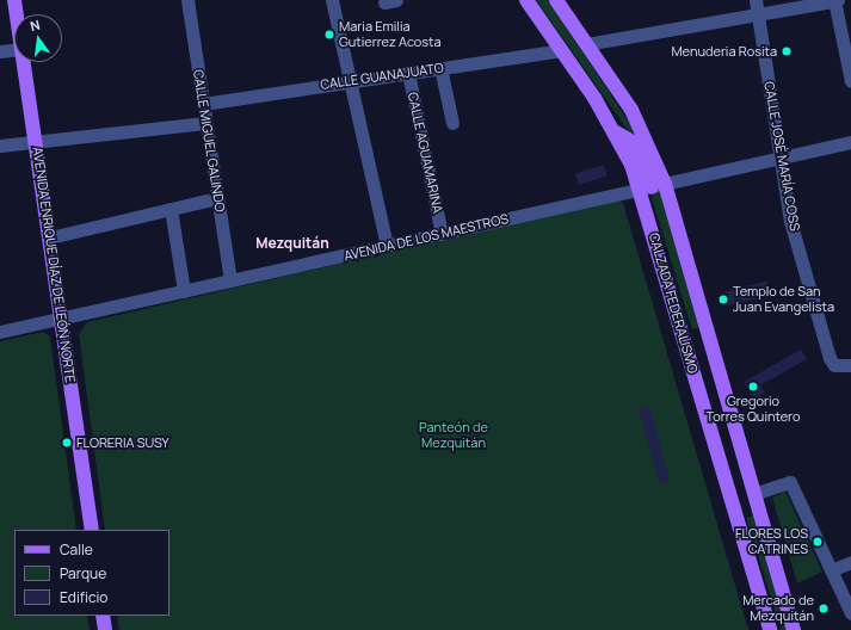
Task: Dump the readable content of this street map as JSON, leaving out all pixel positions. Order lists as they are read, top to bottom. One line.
{"streets":{"main road":["AVENIDA ENRIQUE DÍAZ DE LEÓN NORTE","CALZADA FEDERALISMO"],"street":["CALLE GUANAJUATO","CALLE MIGUEL GALINDO","CALLE AGUAMARINA","CALLE JOSÉ MARÍA COSS","AVENIDA DE LOS MAESTROS"]},"crossings":[["CALLE GUANAJUATO","CALLE MIGUEL GALINDO"],["CALLE GUANAJUATO","CALLE AGUAMARINA"],["CALLE GUANAJUATO","CALZADA FEDERALISMO"],["CALLE MIGUEL GALINDO","AVENIDA DE LOS MAESTROS"],["CALLE AGUAMARINA","AVENIDA DE LOS MAESTROS"],["CALLE JOSÉ MARÍA COSS","AVENIDA DE LOS MAESTROS"],["AVENIDA DE LOS MAESTROS","AVENIDA ENRIQUE DÍAZ DE LEÓN NORTE"],["AVENIDA DE LOS MAESTROS","CALZADA FEDERALISMO"]],"districts":["Mezquitán"],"parks":["Panteón de Mezquitán"],"places":["Maria Emilia Gutierrez Acosta","Menuderia Rosita","Templo de San Juan Evangelista","Gregorio Torres Quintero","FLORERIA SUSY","FLORES LOS CATRINES","Mercado de Mezquitán"],"legend":["Calle","Parque","Edificio"],"north":"top"}
